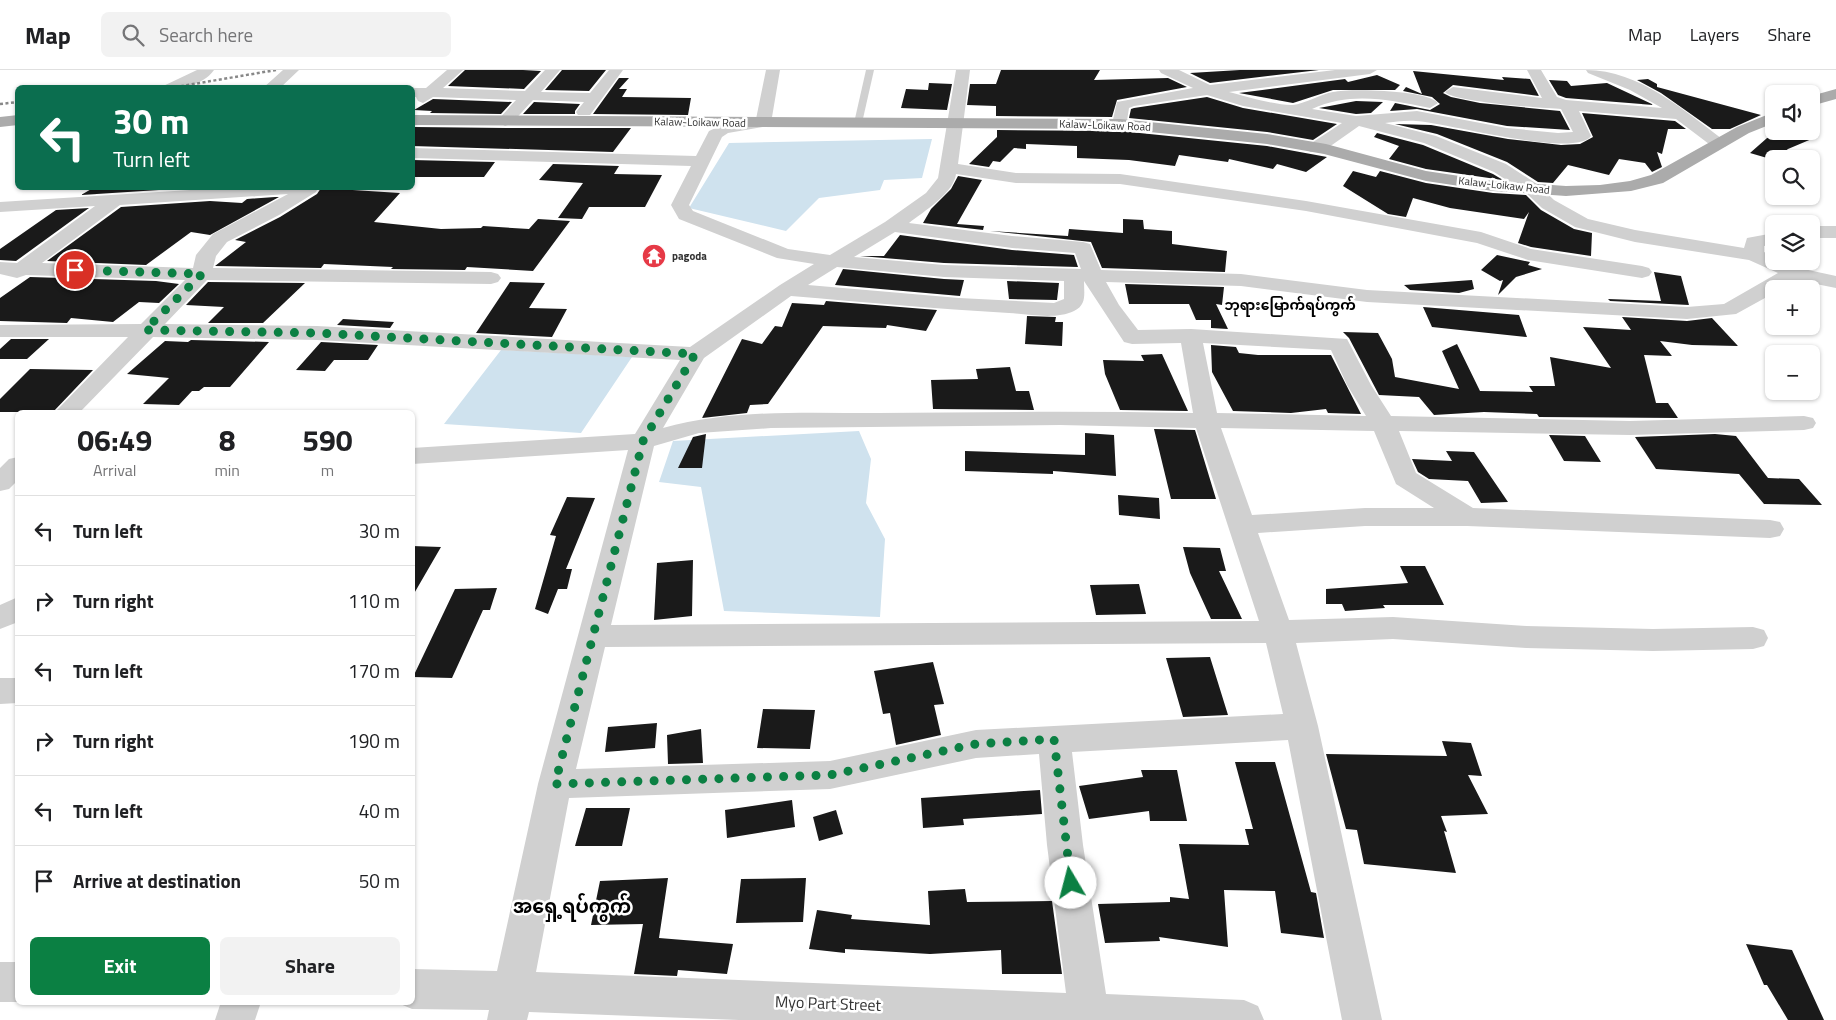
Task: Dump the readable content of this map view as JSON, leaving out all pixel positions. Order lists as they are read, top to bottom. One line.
{"streets":{"main road":["Kalaw-Loikaw Road"],"street":["Myo Part Street"]},"districts":["ဘုရားမြောက်ရပ်ကွက်","အရှေ့ရပ်ကွက်"],"places":{"temple":["pagoda"]},"page":{"header":"Map","search":"Search here","nav":["Map","Layers","Share"],"map_buttons":["+","−"],"turn":["30 m","Turn left"],"eta":["06:49","Arrival","8","min","590","m"],"list":[{"name":"Turn left","value":"30 m"},{"name":"Turn right","value":"110 m"},{"name":"Turn left","value":"170 m"},{"name":"Turn right","value":"190 m"},{"name":"Turn left","value":"40 m"},{"name":"Arrive at destination","value":"50 m"}],"buttons":["Exit","Share"]}}
